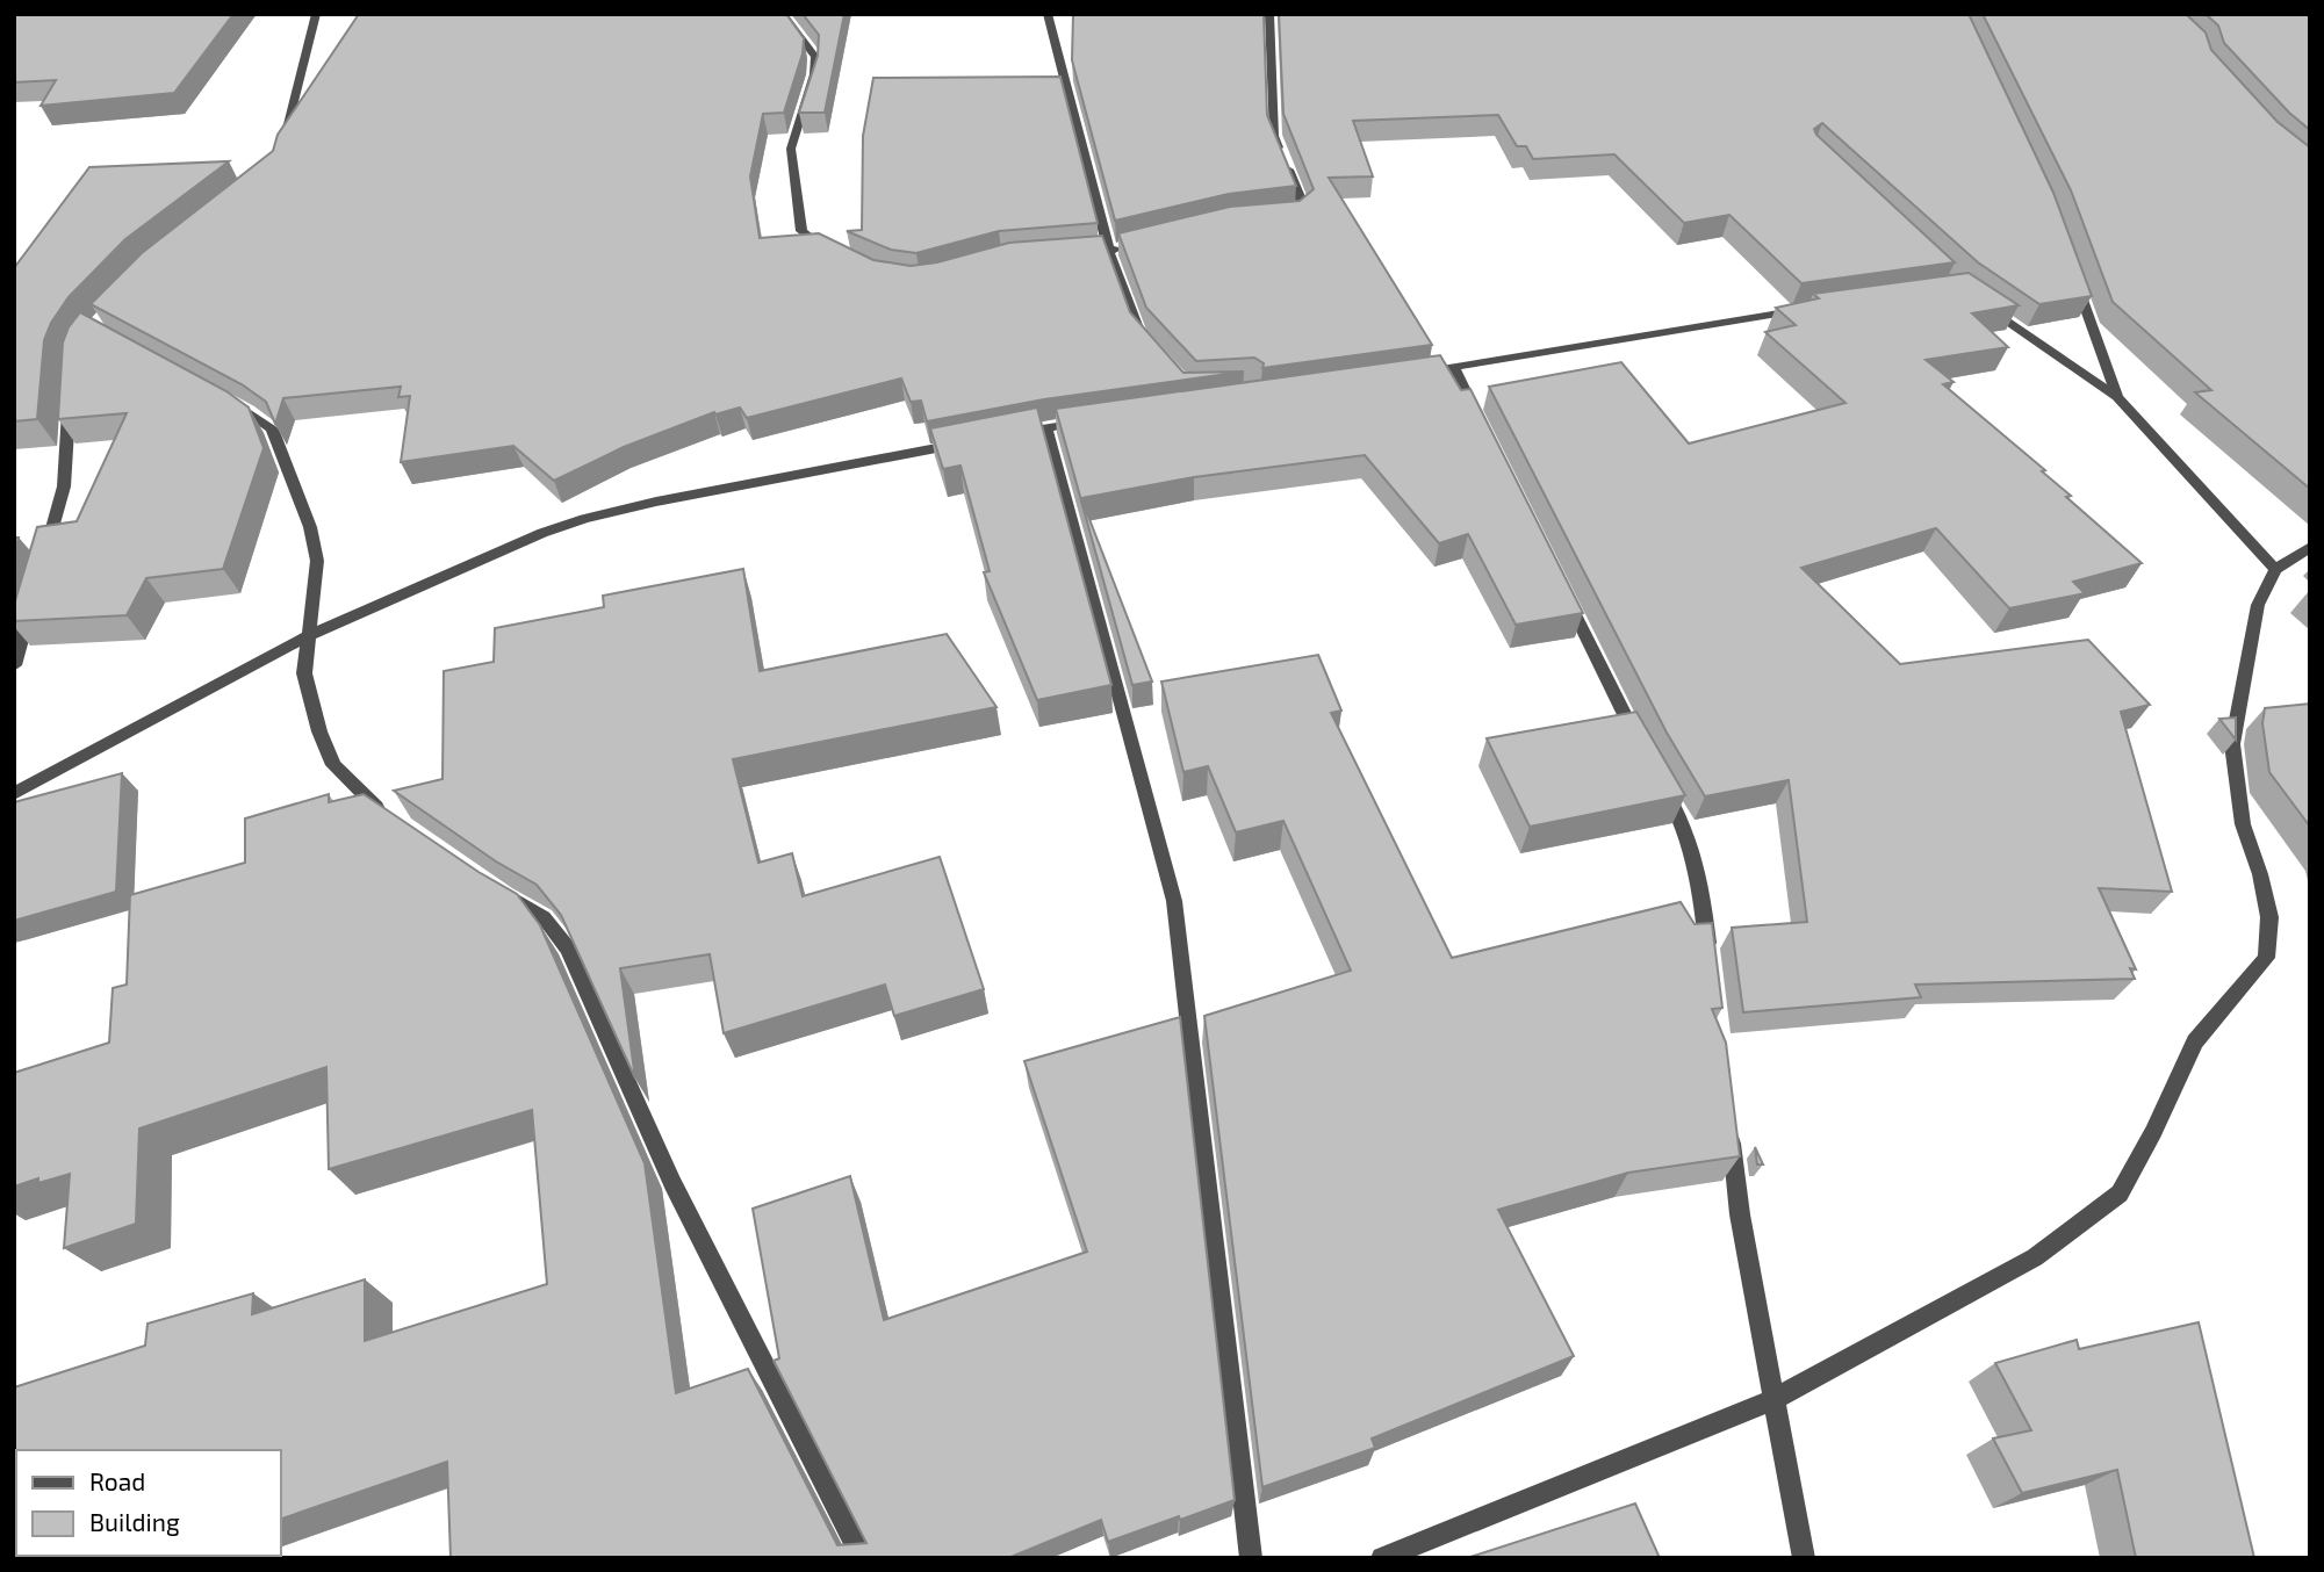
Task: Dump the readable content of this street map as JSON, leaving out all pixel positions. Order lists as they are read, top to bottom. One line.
{"legend":["Road","Building"]}
